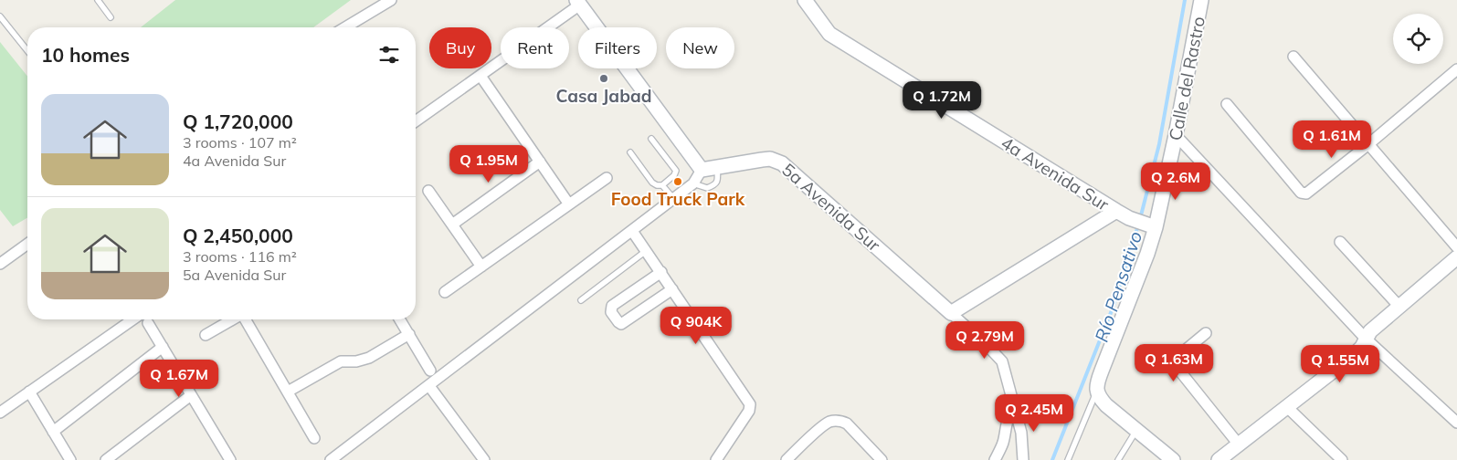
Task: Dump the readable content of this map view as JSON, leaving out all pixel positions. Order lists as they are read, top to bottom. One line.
{"streets":{"street":["Calle del Rastro","4a Avenida Sur","5a Avenida Sur"]},"crossings":[["Calle del Rastro","4a Avenida Sur"]],"water":["Río Pensativo"],"places":["Casa Jabad","Food Truck Park"],"page":{"chip":["Buy","Rent","Filters","New"],"heading":"10 homes","price":["Q 1.72M","Q 1.61M","Q 1.95M","Q 2.6M","Q 904K","Q 2.79M","Q 1.63M","Q 1.55M","Q 1.67M","Q 2.45M"],"list":[{"name":"Q 1,720,000","note":"3 rooms · 107 m² · 4a Avenida Sur"},{"name":"Q 2,450,000","note":"3 rooms · 116 m² · 5a Avenida Sur"}]}}
